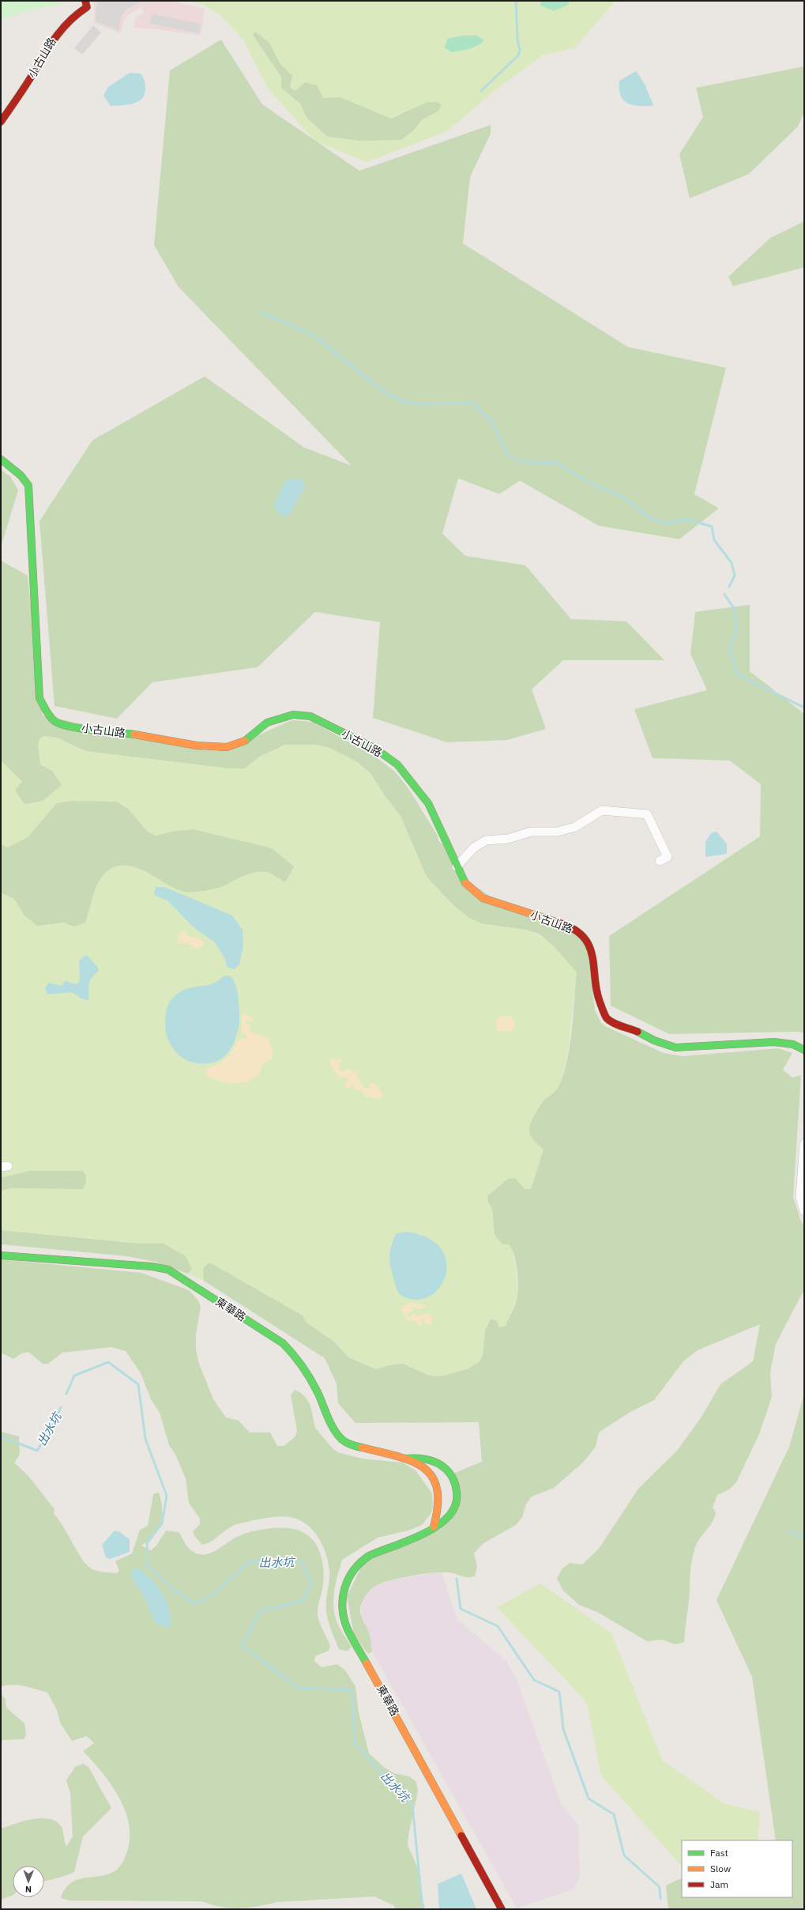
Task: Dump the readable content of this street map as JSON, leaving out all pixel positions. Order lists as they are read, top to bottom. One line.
{"streets":{"street":["小古山路","東華路"]},"water":["出水坑"],"legend":["Fast","Slow","Jam"],"north":"bottom"}
